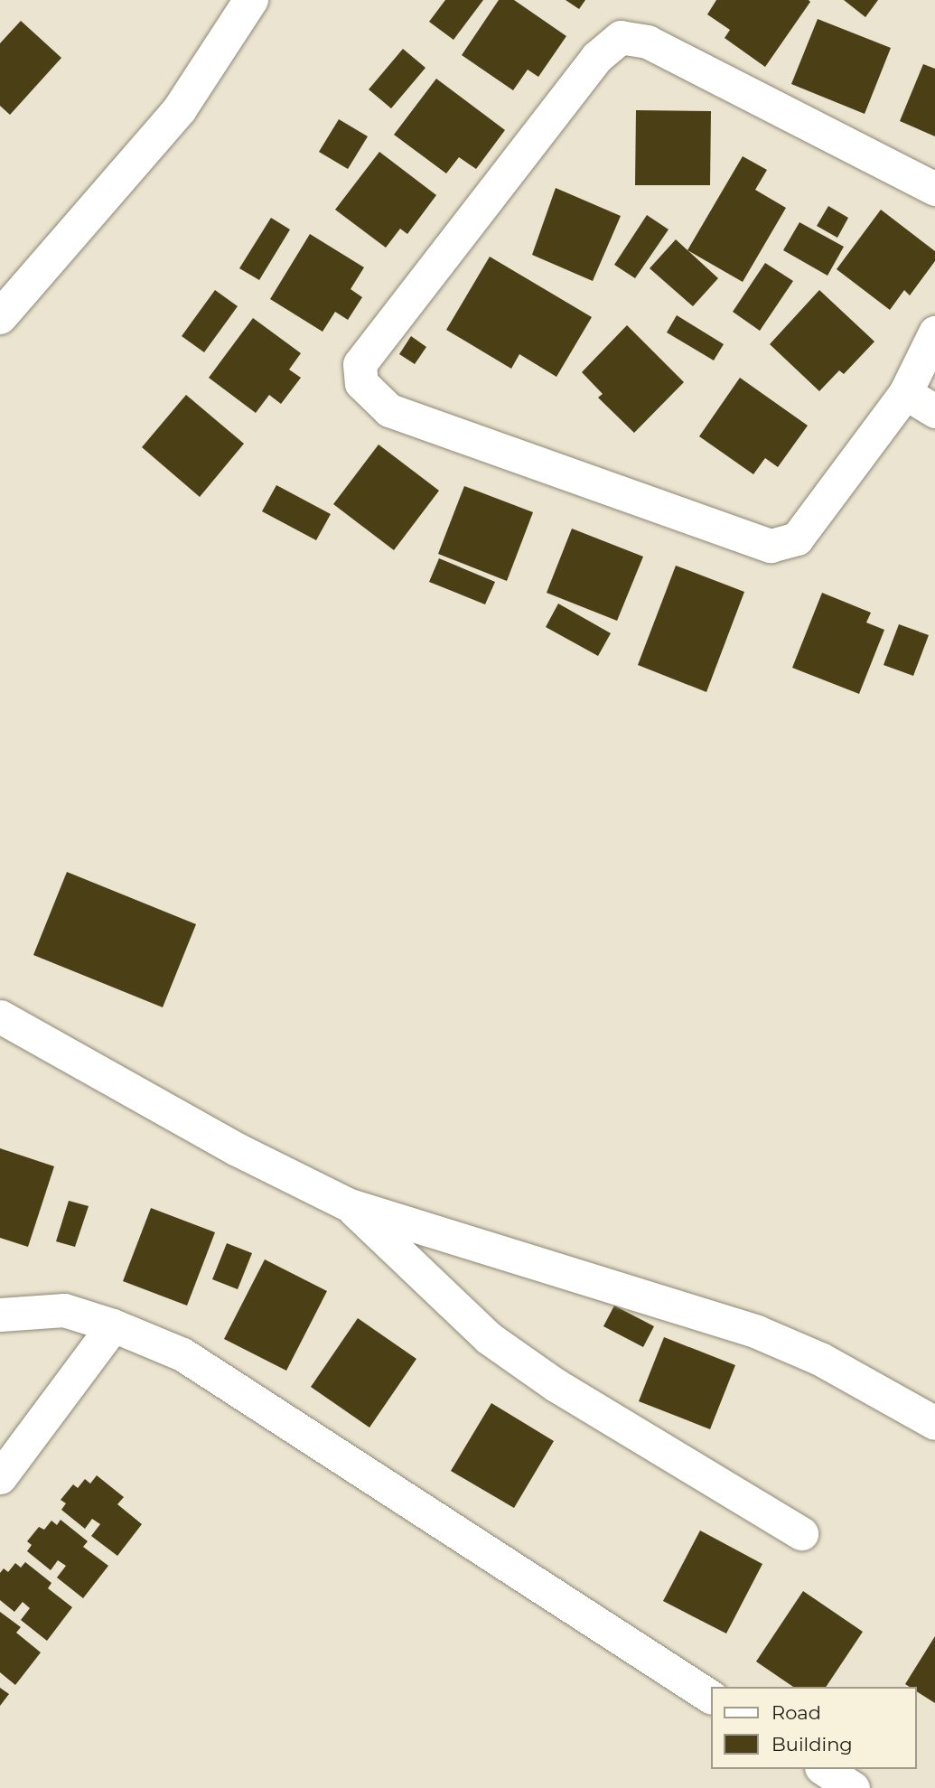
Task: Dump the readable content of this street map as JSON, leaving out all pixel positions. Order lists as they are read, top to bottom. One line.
{"legend":["Road","Building"]}
